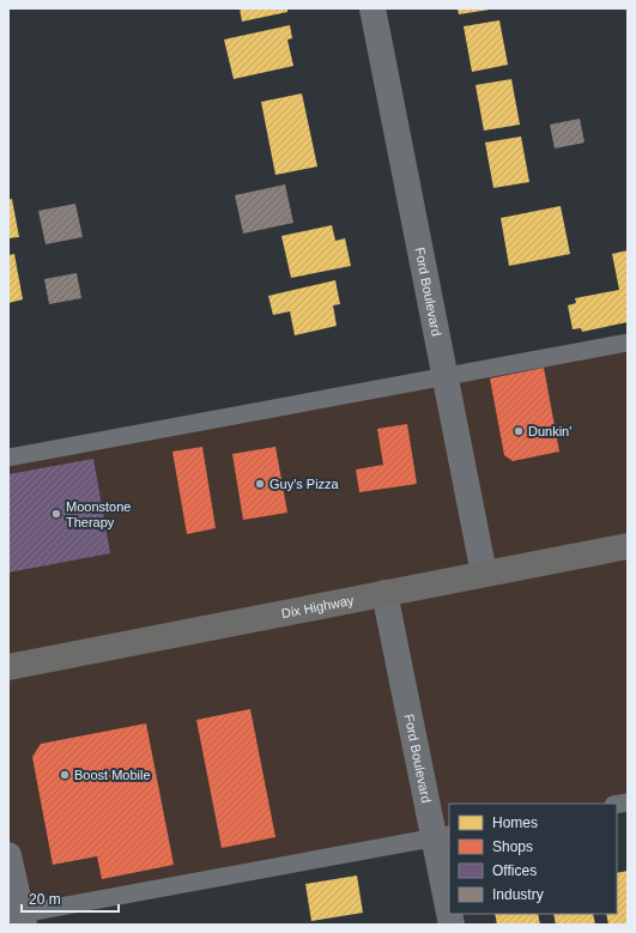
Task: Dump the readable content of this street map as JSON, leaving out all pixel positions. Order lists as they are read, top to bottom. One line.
{"streets":{"main road":["Dix Highway"],"street":["Ford Boulevard"]},"crossings":[["Ford Boulevard","Dix Highway"]],"places":["Dunkin'","Guy's Pizza","Moonstone Therapy","Boost Mobile"],"legend":["Homes","Shops","Offices","Industry"],"scale_bar":"20 m"}
